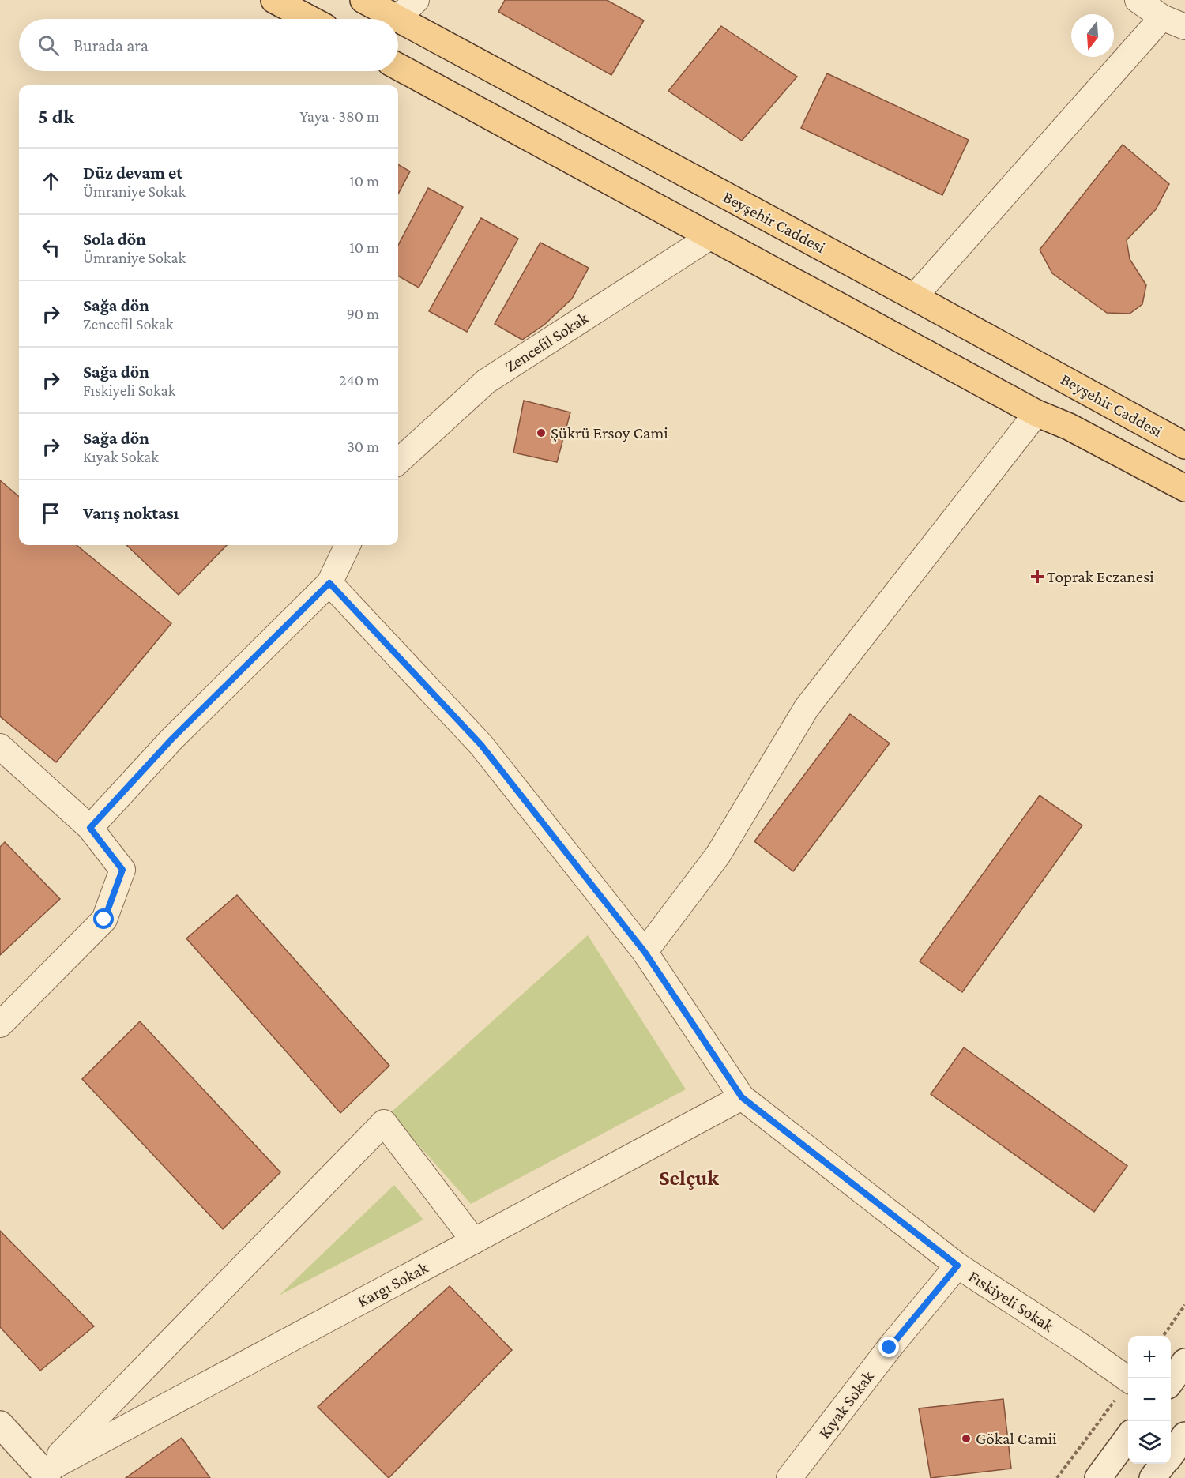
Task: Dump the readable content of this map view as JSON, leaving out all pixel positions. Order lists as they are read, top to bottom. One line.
{"streets":{"main road":["Beyşehir Caddesi"],"street":["Zencefil Sokak","Kargı Sokak","Fıskiyeli Sokak","Kıyak Sokak"]},"crossings":[["Kargı Sokak","Fıskiyeli Sokak"],["Fıskiyeli Sokak","Kıyak Sokak"]],"districts":["Selçuk"],"places":{"other":["Şükrü Ersoy Cami","Gökal Camii"],"health":["Toprak Eczanesi"]},"north":"bottom","page":{"search":"Burada ara","heading":["5 dk","Yaya · 380 m"],"list":[["Düz devam et","Ümraniye Sokak","10 m"],["Sola dön","Ümraniye Sokak","10 m"],["Sağa dön","Zencefil Sokak","90 m"],["Sağa dön","Fıskiyeli Sokak","240 m"],["Sağa dön","Kıyak Sokak","30 m"],"Varış noktası"],"map_buttons":["+","−"]}}
